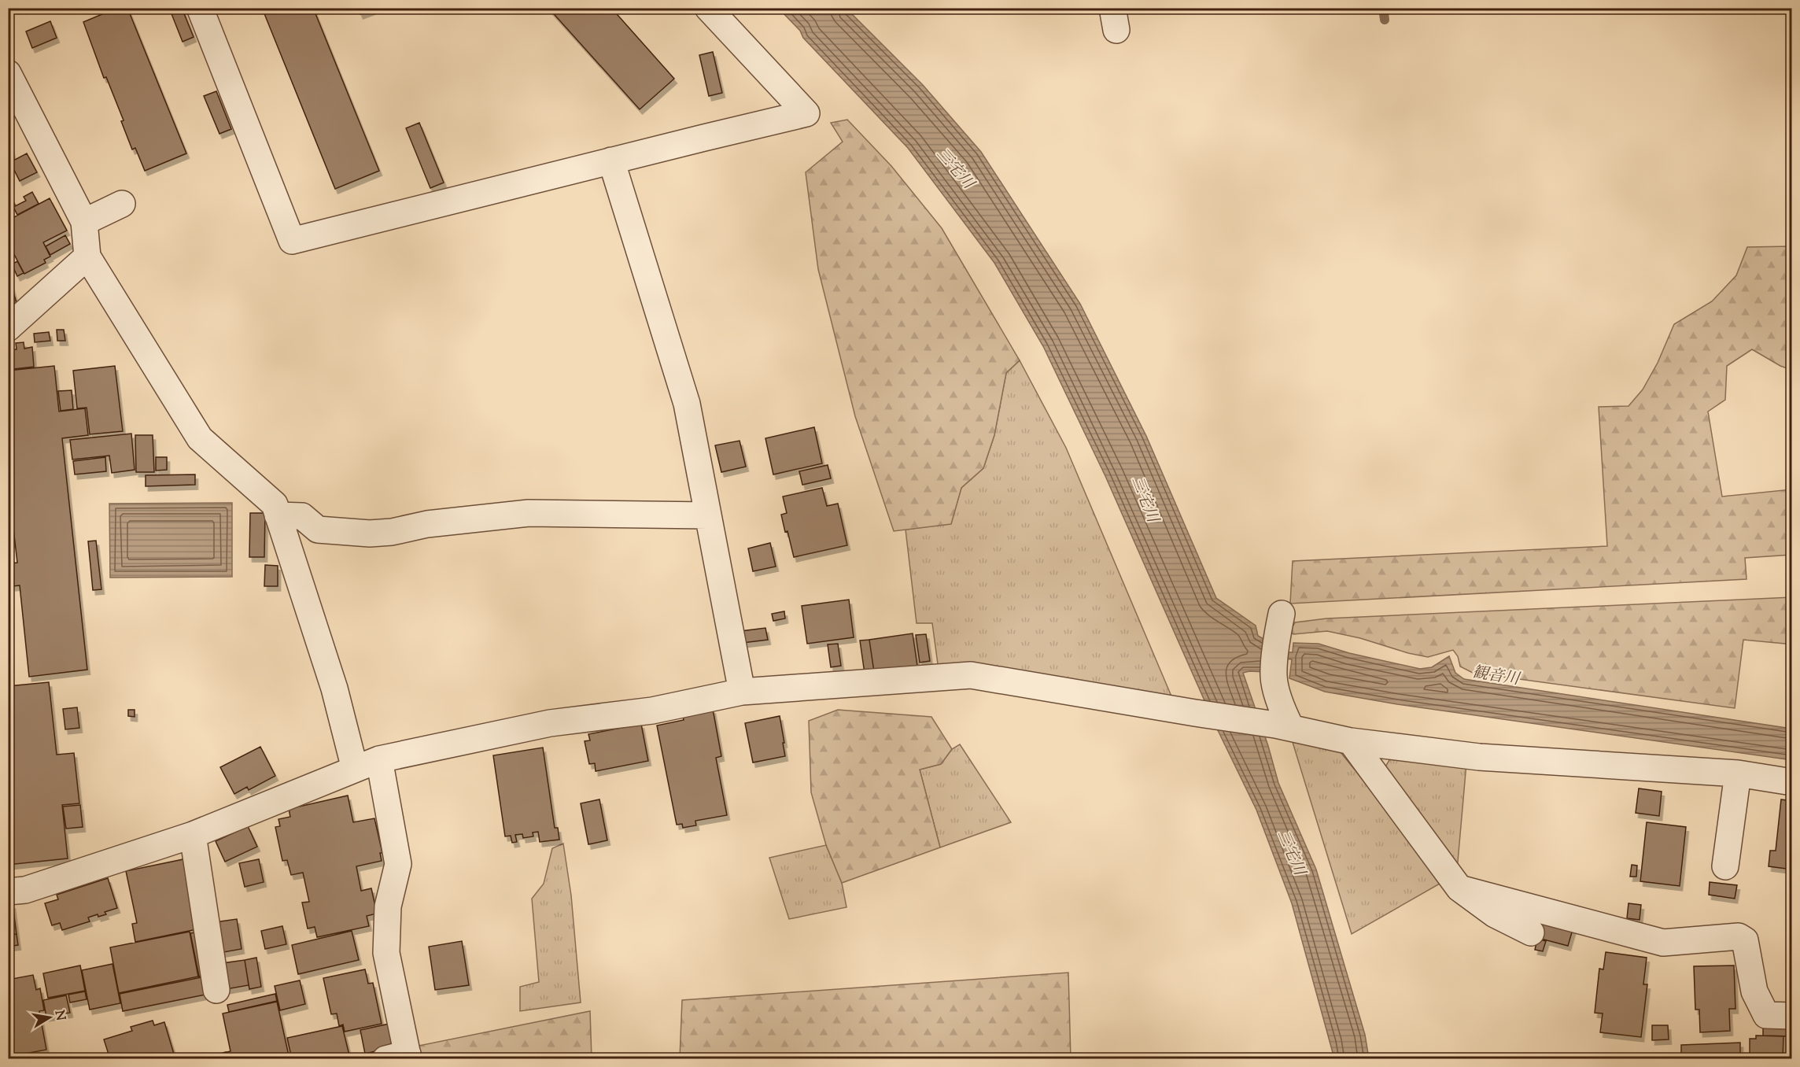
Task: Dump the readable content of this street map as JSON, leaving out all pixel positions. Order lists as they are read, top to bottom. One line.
{"water":["三宅川","観音川"],"north":"right"}
